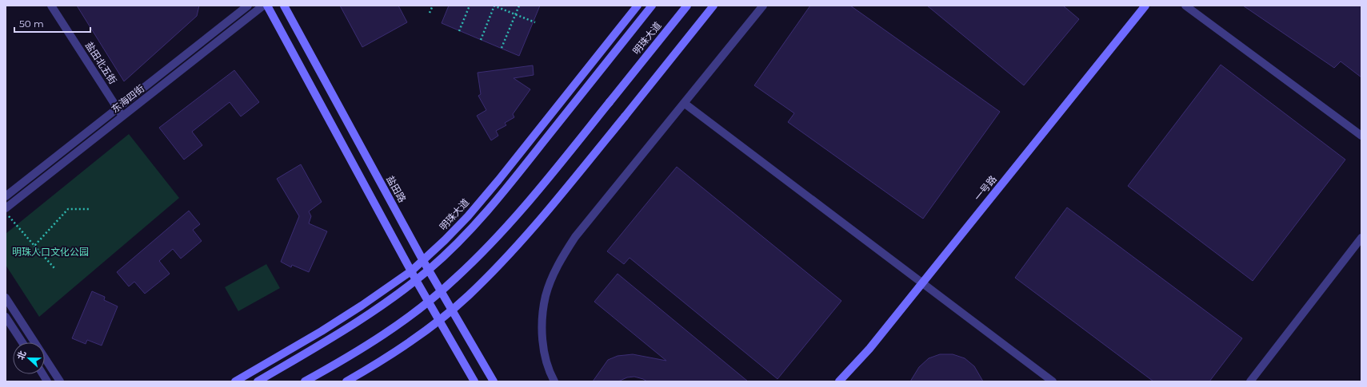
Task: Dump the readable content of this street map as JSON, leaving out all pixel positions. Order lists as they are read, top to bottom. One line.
{"streets":{"street":["明珠大道","盐田北五街","东海四街","一号路","盐田路"]},"crossings":[["明珠大道","盐田路"],["盐田北五街","东海四街"]],"parks":["明珠人口文化公园"],"scale_bar":"50 m","north":"left"}
